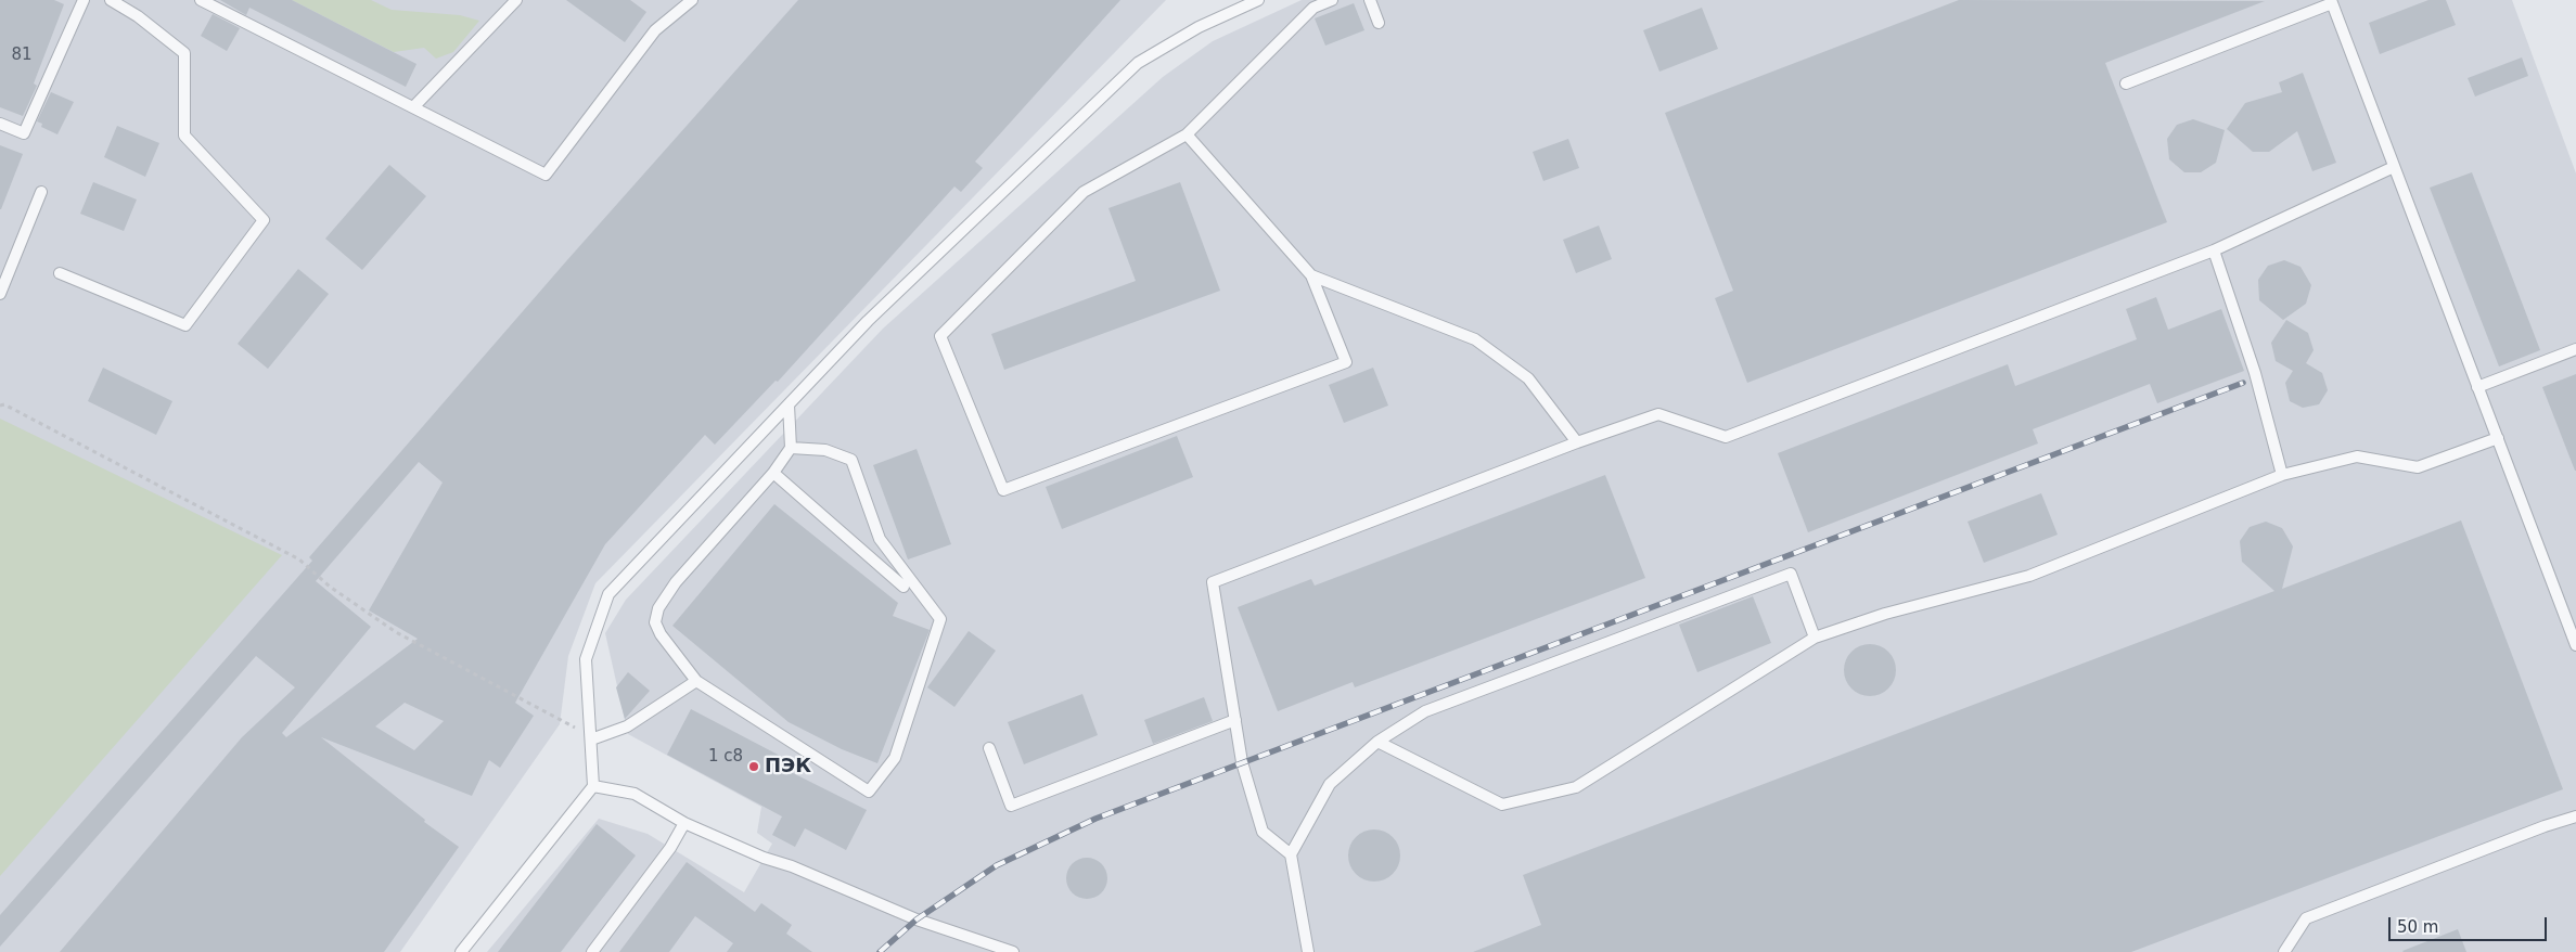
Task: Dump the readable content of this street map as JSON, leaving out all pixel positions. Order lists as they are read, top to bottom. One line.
{"places":["ПЭК"],"house_numbers":["81","1 с8"],"scale_bar":"50 m"}
